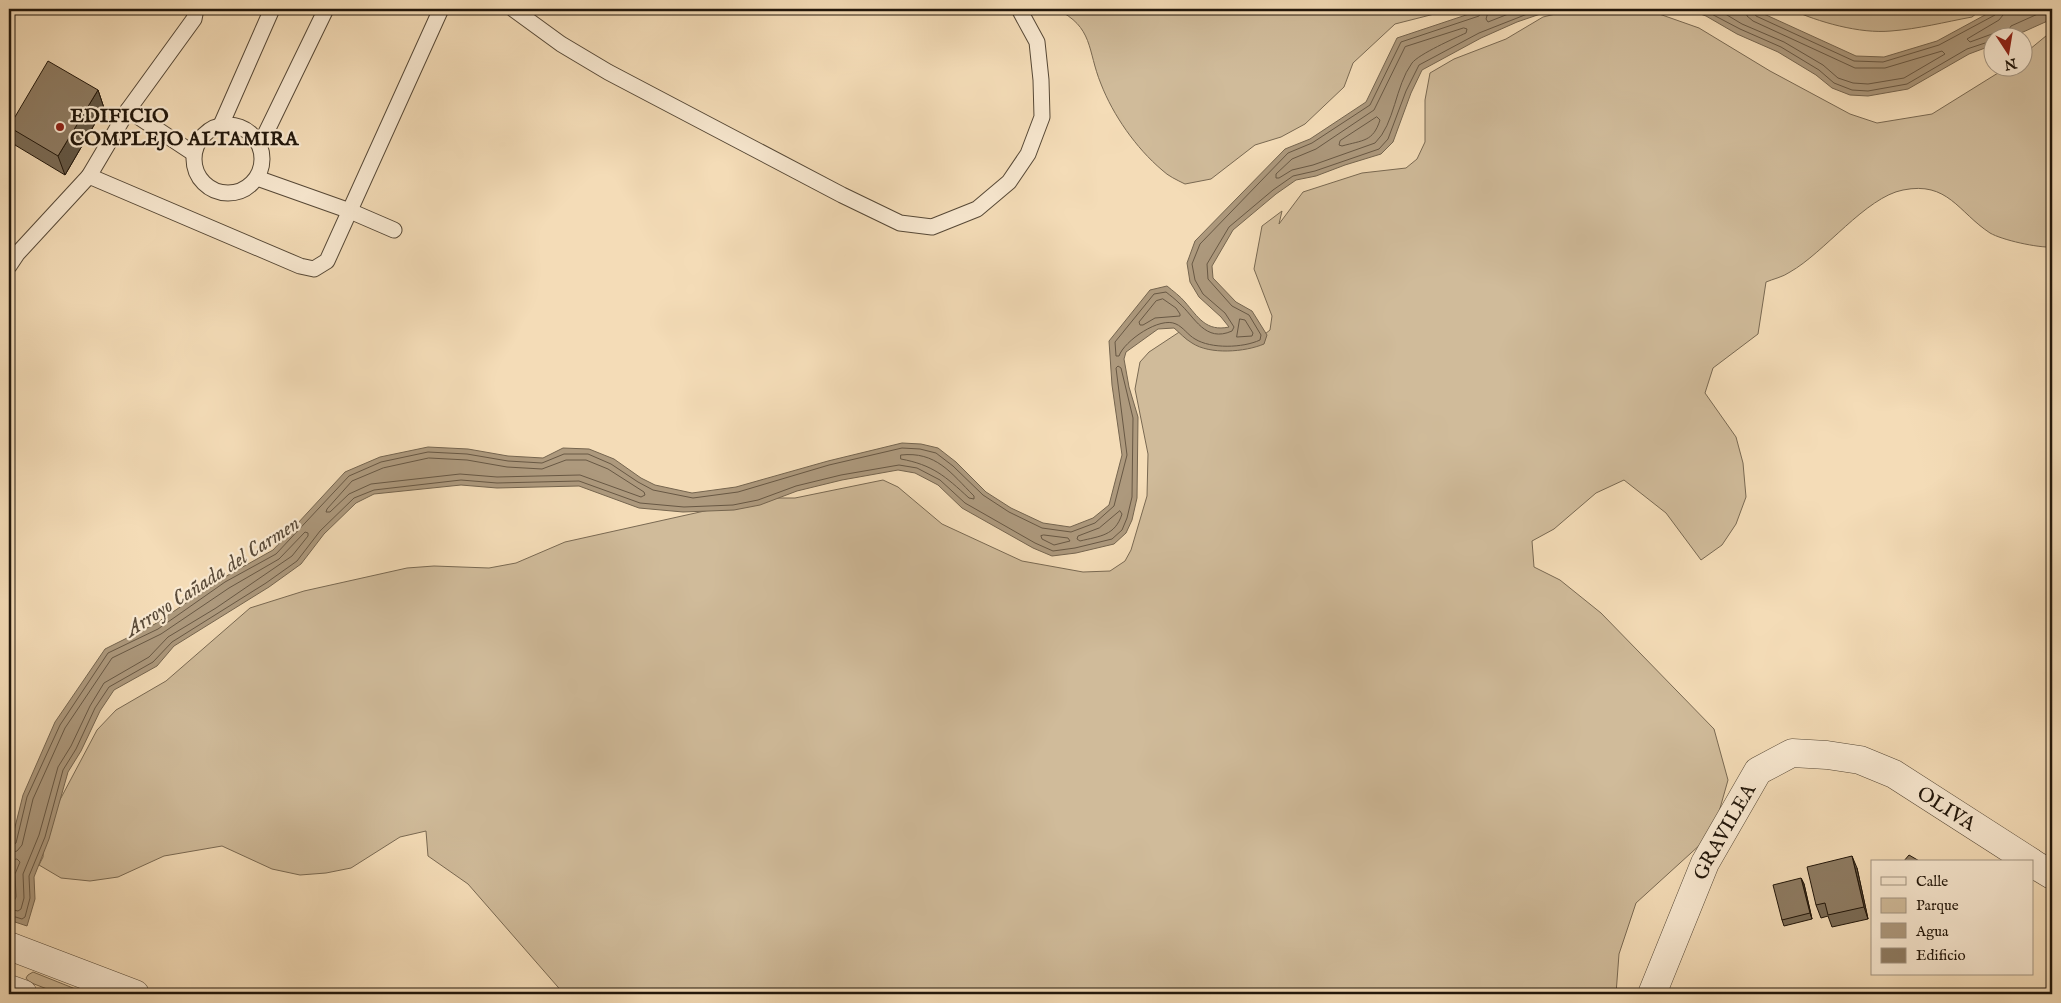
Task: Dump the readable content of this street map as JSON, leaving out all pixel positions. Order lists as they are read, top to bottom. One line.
{"streets":{"street":["OLIVA","GRAVILEA"]},"crossings":[["OLIVA","GRAVILEA"]],"water":["Arroyo Cañada del Carmen"],"places":["EDIFICIO COMPLEJO ALTAMIRA"],"legend":["Calle","Parque","Agua","Edificio"],"north":"bottom"}
